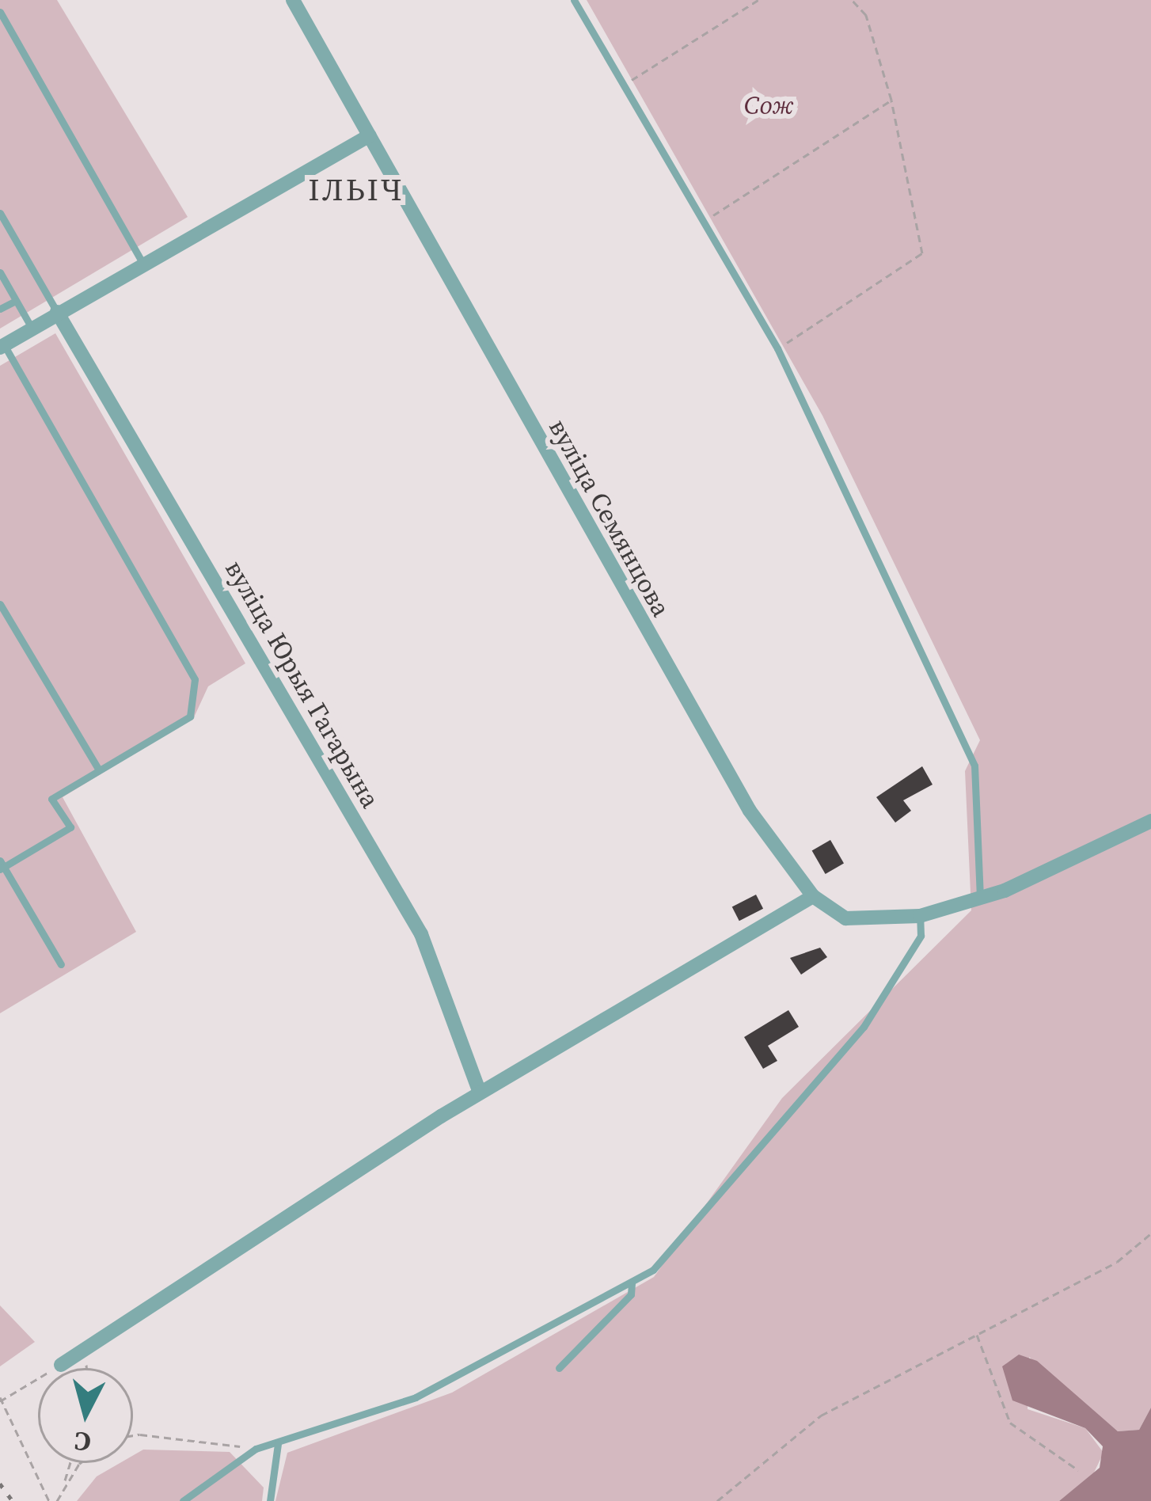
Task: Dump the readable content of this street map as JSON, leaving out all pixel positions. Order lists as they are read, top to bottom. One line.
{"streets":{"street":["вуліца Семянцова","вуліца Юрыя Гагарына"]},"districts":["ІЛЬІЧ"],"parks":["Сож"],"north":"bottom"}
